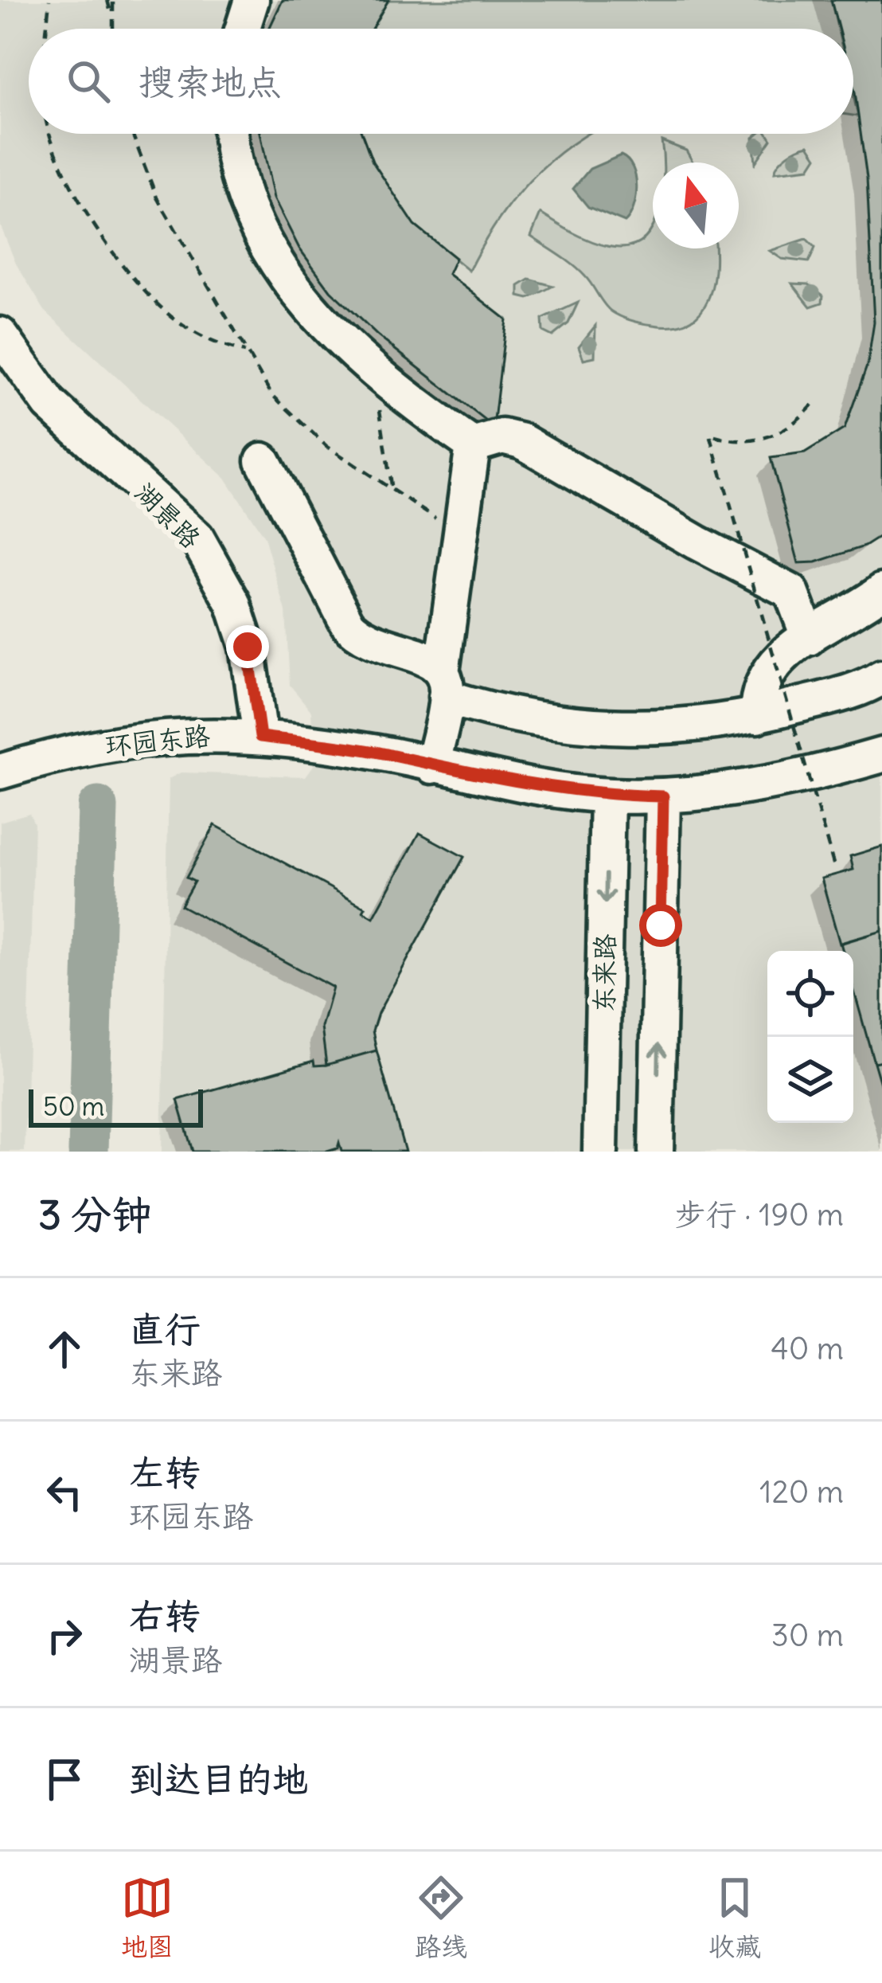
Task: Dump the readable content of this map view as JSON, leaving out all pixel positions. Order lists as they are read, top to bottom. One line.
{"streets":{"street":["湖景路","环园东路","东来路"]},"crossings":[["湖景路","环园东路"],["环园东路","东来路"]],"scale_bar":"50 m","north":"top","page":{"search":"搜索地点","scale":"50 m","heading":["3 分钟","步行 · 190 m"],"list":[["直行","东来路","40 m"],["左转","环园东路","120 m"],["右转","湖景路","30 m"],"到达目的地"],"nav":["地图","路线","收藏"]}}
